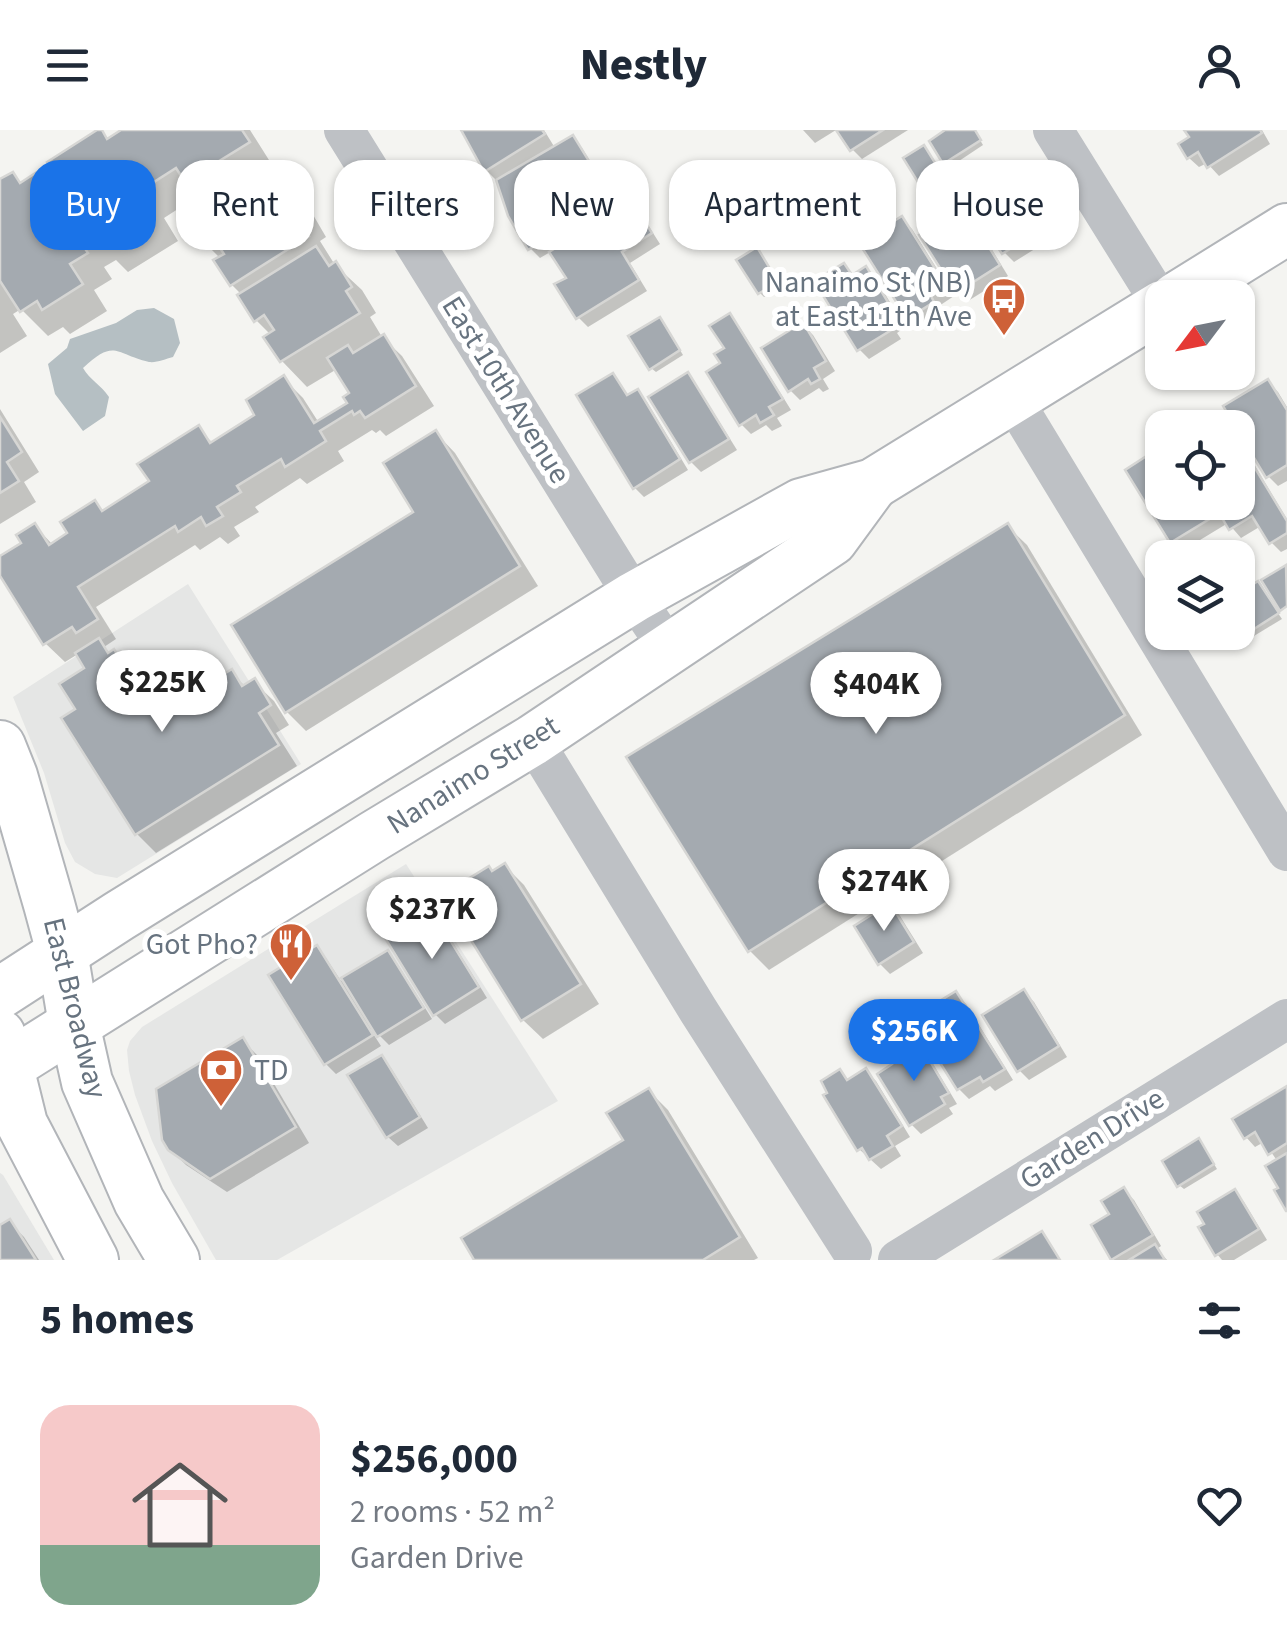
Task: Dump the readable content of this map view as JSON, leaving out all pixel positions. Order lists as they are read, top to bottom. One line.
{"streets":{"main road":["Nanaimo Street","East Broadway"],"street":["East 10th Avenue","Garden Drive"]},"crossings":[["East 10th Avenue","Nanaimo Street"],["Nanaimo Street","East Broadway"]],"places":{"bus stop":["Nanaimo St (NB) at East 11th Ave"],"restaurant":["Got Pho?"],"bank":["TD"]},"north":"bottom left","page":{"header":"Nestly","chip":["Buy","Rent","Filters","New","Apartment","House"],"price":["$225K","$404K","$274K","$237K","$256K"],"heading":"5 homes","list":[{"name":"$256,000","note":"2 rooms · 52 m² · Garden Drive"}]}}
